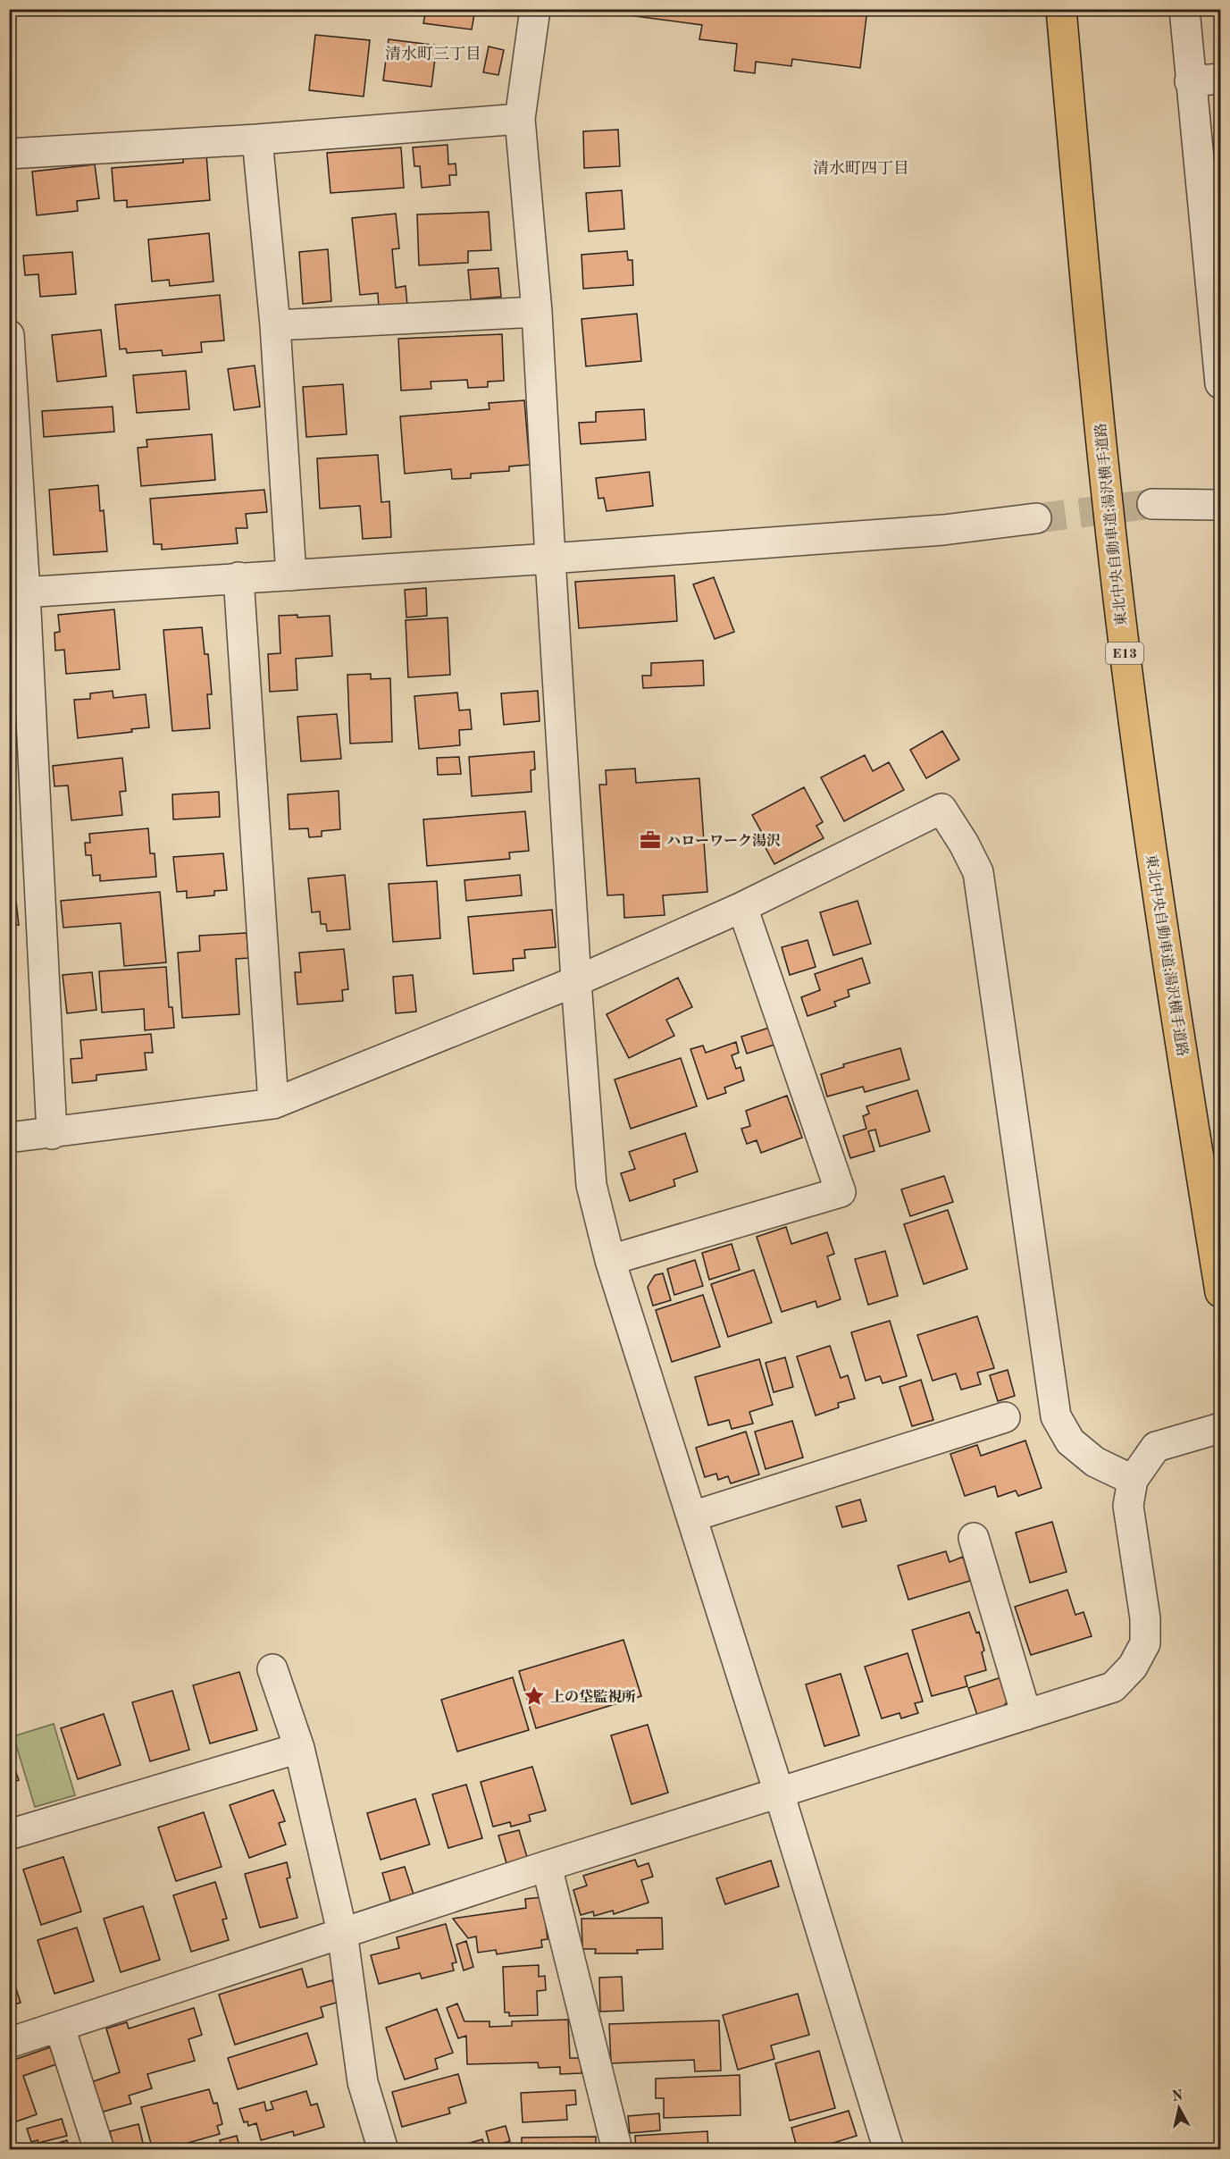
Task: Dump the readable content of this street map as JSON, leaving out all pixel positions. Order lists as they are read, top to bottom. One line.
{"streets":{"highway":["東北中央自動車道;湯沢横手道路","E13"]},"districts":["清水町三丁目","清水町四丁目"],"places":{"office":["ハローワーク湯沢"],"place":["上の垈監視所"]},"north":"top"}
